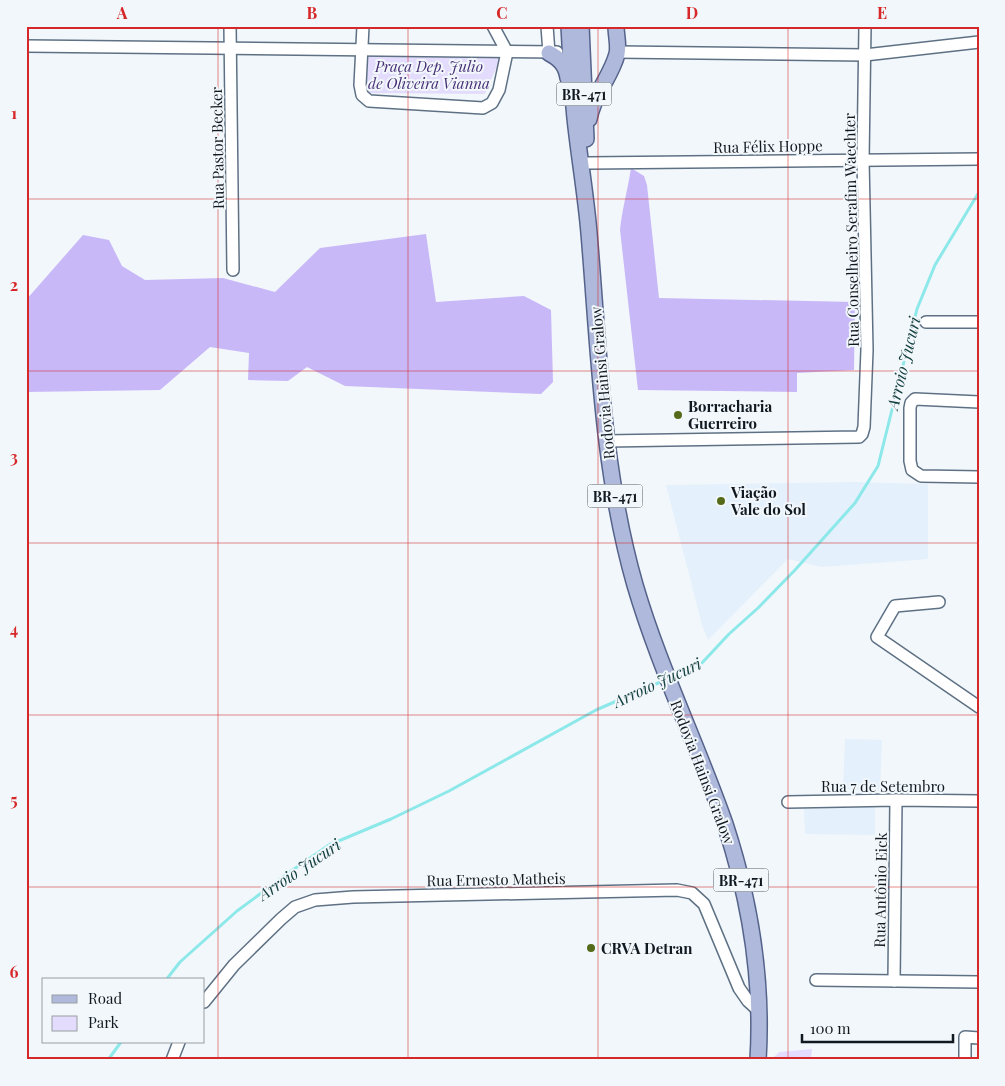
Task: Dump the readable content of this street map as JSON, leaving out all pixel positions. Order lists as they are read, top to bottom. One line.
{"streets":{"main road":["BR-471","Rodovia Hainsi Gralow"],"street":["Rua Félix Hoppe","Rua Pastor Becker","Rua Conselheiro Serafim Waechter","Rua 7 de Setembro","Rua Ernesto Matheis","Rua Antônio Eick"]},"crossings":[["Rua Félix Hoppe","Rua Conselheiro Serafim Waechter"],["Rua Félix Hoppe","Rodovia Hainsi Gralow"],["Rua Conselheiro Serafim Waechter","Rodovia Hainsi Gralow"],["Rodovia Hainsi Gralow","Rua Ernesto Matheis"],["Rua 7 de Setembro","Rua Antônio Eick"]],"water":["Arroio Jucuri"],"parks":["Praça Dep. Julio de Oliveira Vianna"],"places":["Borracharia Guerreiro","Viação Vale do Sol","CRVA Detran"],"legend":["Road","Park"],"scale_bar":"100 m","grid":{"columns":["A","B","C","D","E"],"rows":["1","2","3","4","5","6"]}}
